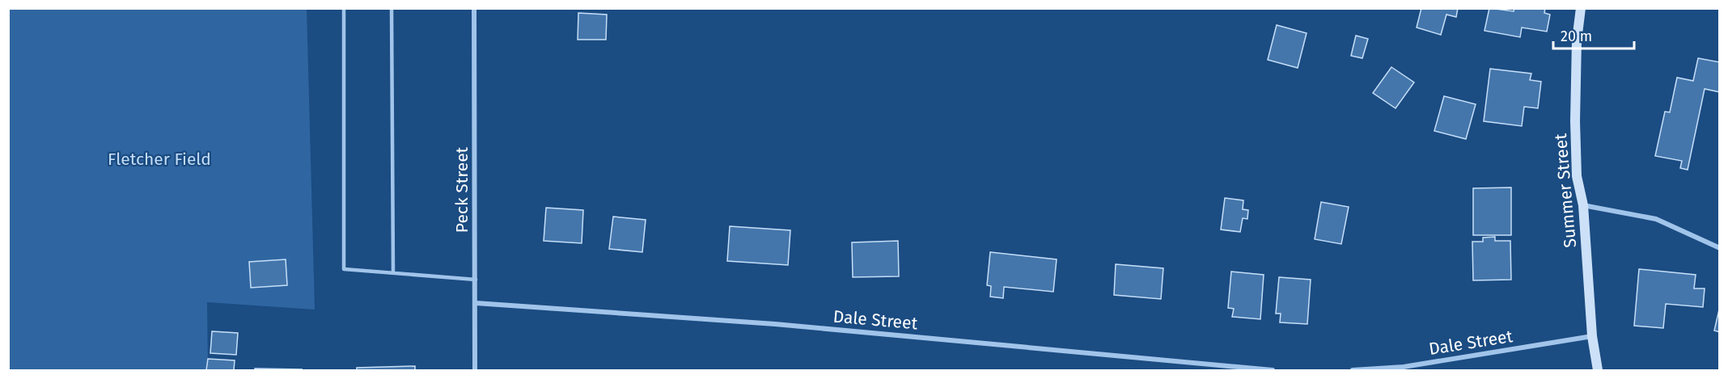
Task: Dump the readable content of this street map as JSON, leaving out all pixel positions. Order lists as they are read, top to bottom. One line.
{"streets":{"main road":["Summer Street"],"street":["Peck Street","Dale Street"]},"crossings":[["Peck Street","Dale Street"],["Summer Street","Dale Street"]],"parks":["Fletcher Field"],"scale_bar":"20 m"}
